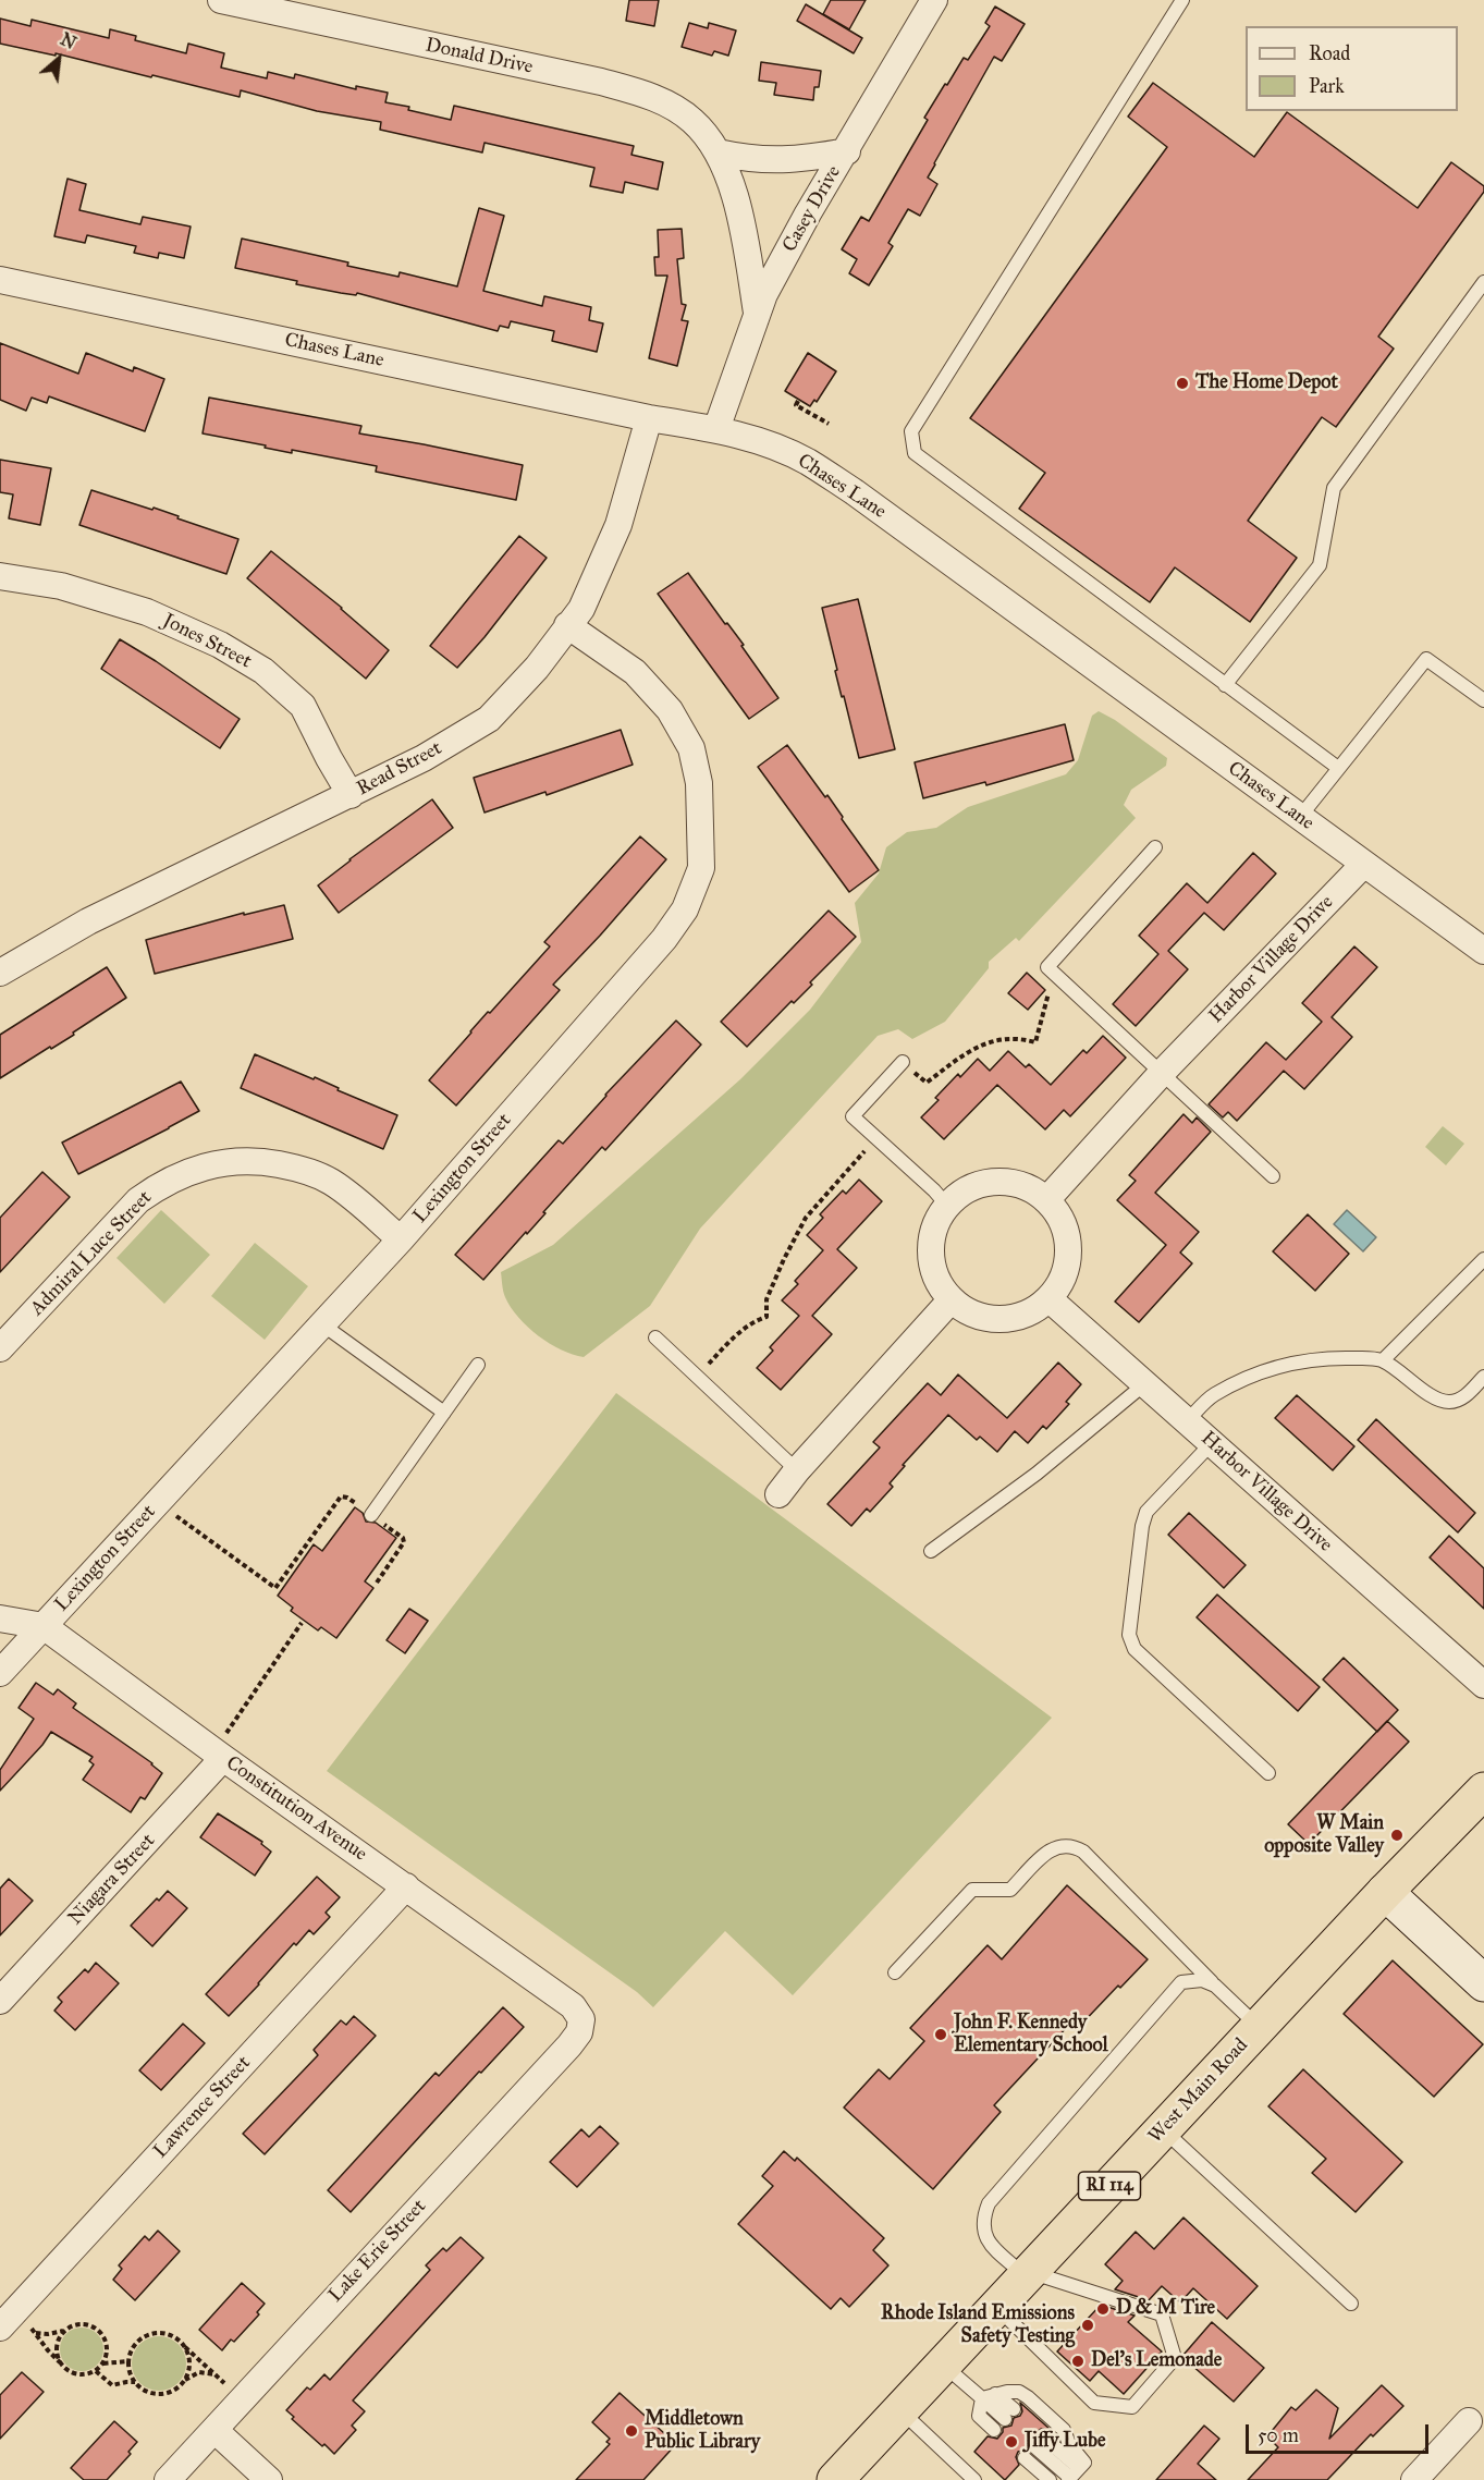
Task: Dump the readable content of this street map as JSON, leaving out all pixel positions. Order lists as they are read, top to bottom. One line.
{"streets":{"highway":["West Main Road","RI 114"],"street":["Donald Drive","Casey Drive","Chases Lane","Jones Street","Read Street","Harbor Village Drive","Lexington Street","Admiral Luce Street","Constitution Avenue","Niagara Street","Lawrence Street","Lake Erie Street"]},"crossings":[["Donald Drive","Casey Drive"],["Casey Drive","Chases Lane"],["Chases Lane","Read Street"],["Chases Lane","Harbor Village Drive"],["Jones Street","Read Street"],["Read Street","Lexington Street"],["Lexington Street","Admiral Luce Street"],["Lexington Street","Constitution Avenue"],["Constitution Avenue","Niagara Street"],["Constitution Avenue","Lawrence Street"],["Constitution Avenue","Lake Erie Street"]],"places":["The Home Depot","W Main opposite Valley","John F. Kennedy Elementary School","D & M Tire","Rhode Island Emissions Safety Testing","Del's Lemonade","Middletown Public Library","Jiffy Lube"],"legend":["Road","Park"],"scale_bar":"50 m","north":"top right"}
